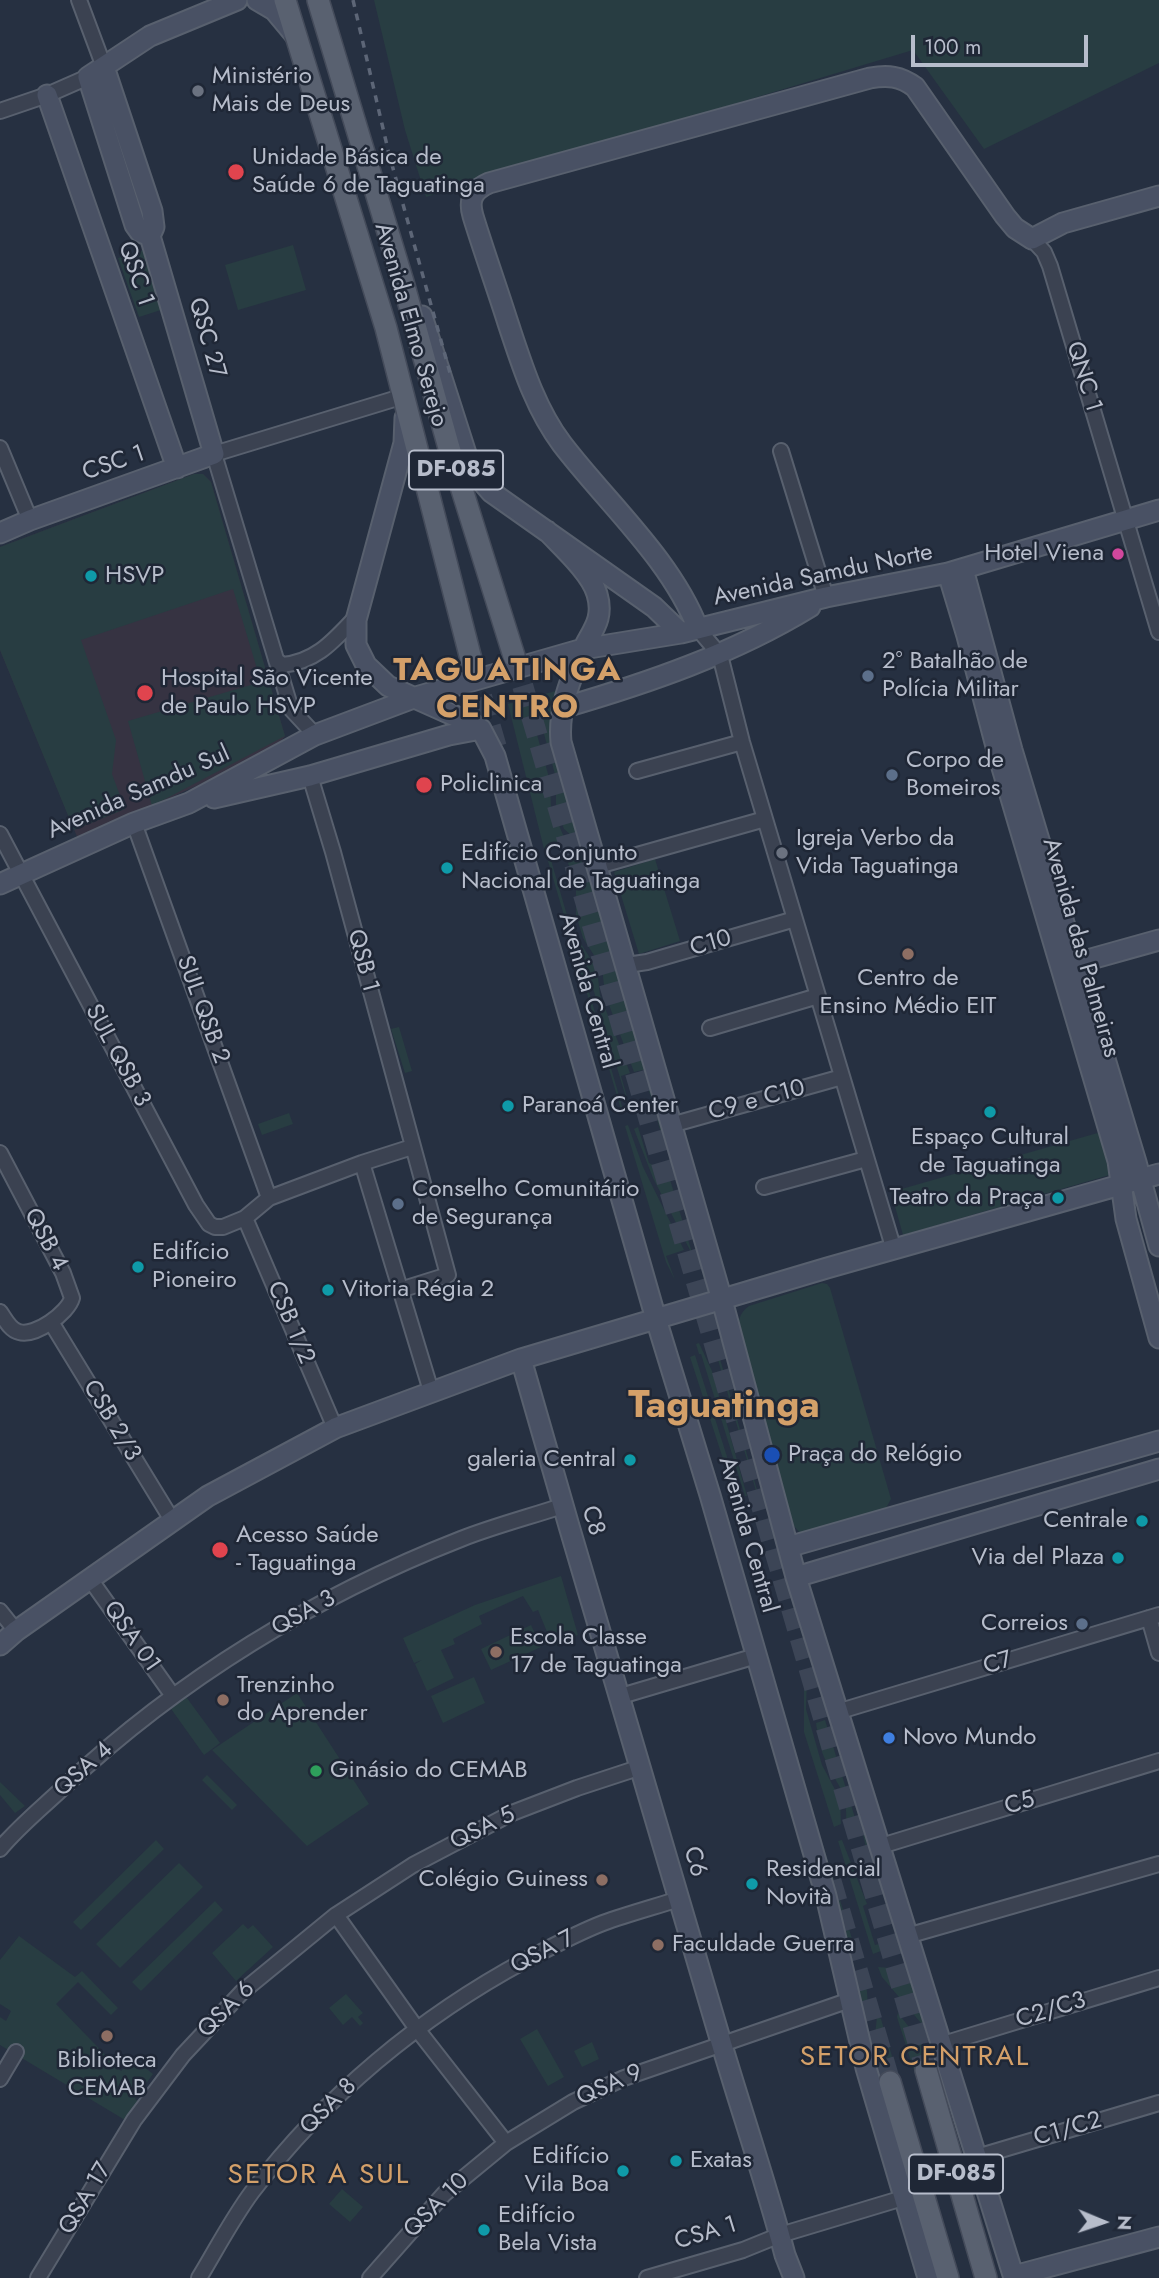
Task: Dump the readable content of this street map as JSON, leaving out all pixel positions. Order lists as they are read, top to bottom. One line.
{"streets":{"main road":["QSC 1","Avenida Elmo Serejo","QSC 27","CSC 1","DF-085","Avenida Samdu Norte","Avenida Samdu Sul","Avenida das Palmeiras","Avenida Central","C8","C6"],"street":["QNC 1","C10","QSB 1","SUL QSB 2","SUL QSB 3","C9 e C10","QSB 4","CSB 1/2","CSB 2/3","QSA 3","QSA 01","C7","QSA 4","C5","QSA 5","QSA 7","QSA 6","C2/C3","QSA 9","QSA 8","C1/C2","QSA 17","QSA 10","CSA 1"]},"crossings":[["QSC 1","CSC 1"],["QSC 27","CSC 1"],["QNC 1","Avenida Samdu Norte"],["Avenida Samdu Norte","Avenida Samdu Sul"],["Avenida Samdu Norte","Avenida das Palmeiras"],["Avenida Samdu Norte","Avenida Central"],["Avenida Samdu Sul","SUL QSB 2"],["Avenida Samdu Sul","SUL QSB 3"],["C10","Avenida Central"],["Avenida Central","C9 e C10"],["Avenida Central","C7"],["Avenida Central","C5"],["Avenida Central","C2/C3"],["Avenida Central","QSA 9"],["Avenida Central","C1/C2"],["Avenida Central","CSA 1"],["SUL QSB 3","CSB 1/2"],["QSB 4","CSB 2/3"],["C8","QSA 3"],["C8","C6"],["QSA 3","QSA 01"],["QSA 3","QSA 4"],["QSA 01","QSA 4"],["QSA 5","C6"],["QSA 5","QSA 6"],["C6","QSA 7"],["C6","QSA 9"],["C6","CSA 1"],["QSA 7","QSA 8"],["QSA 6","QSA 17"],["QSA 9","QSA 10"]],"districts":["TAGUATINGA CENTRO","Taguatinga","SETOR CENTRAL","SETOR A SUL"],"places":["Ministério Mais de Deus","Unidade Básica de Saúde 6 de Taguatinga","Hotel Viena","HSVP","2º Batalhão de Polícia Militar","Hospital São Vicente de Paulo HSVP","Corpo de Bomeiros","Policlinica","Igreja Verbo da Vida Taguatinga","Edifício Conjunto Nacional de Taguatinga","Centro de Ensino Médio EIT","Paranoá Center","Espaço Cultural de Taguatinga","Teatro da Praça","Conselho Comunitário de Segurança","Edifício Pioneiro","Vitoria Régia 2","Praça do Relógio","galeria Central","Centrale","Acesso Saúde - Taguatinga","Via del Plaza","Correios","Escola Classe 17 de Taguatinga","Trenzinho do Aprender","Novo Mundo","Ginásio do CEMAB","Colégio Guiness","Residencial Novità","Faculdade Guerra","Biblioteca CEMAB","Exatas","Edifício Vila Boa","Edifício Bela Vista"],"scale_bar":"100 m","north":"right"}
